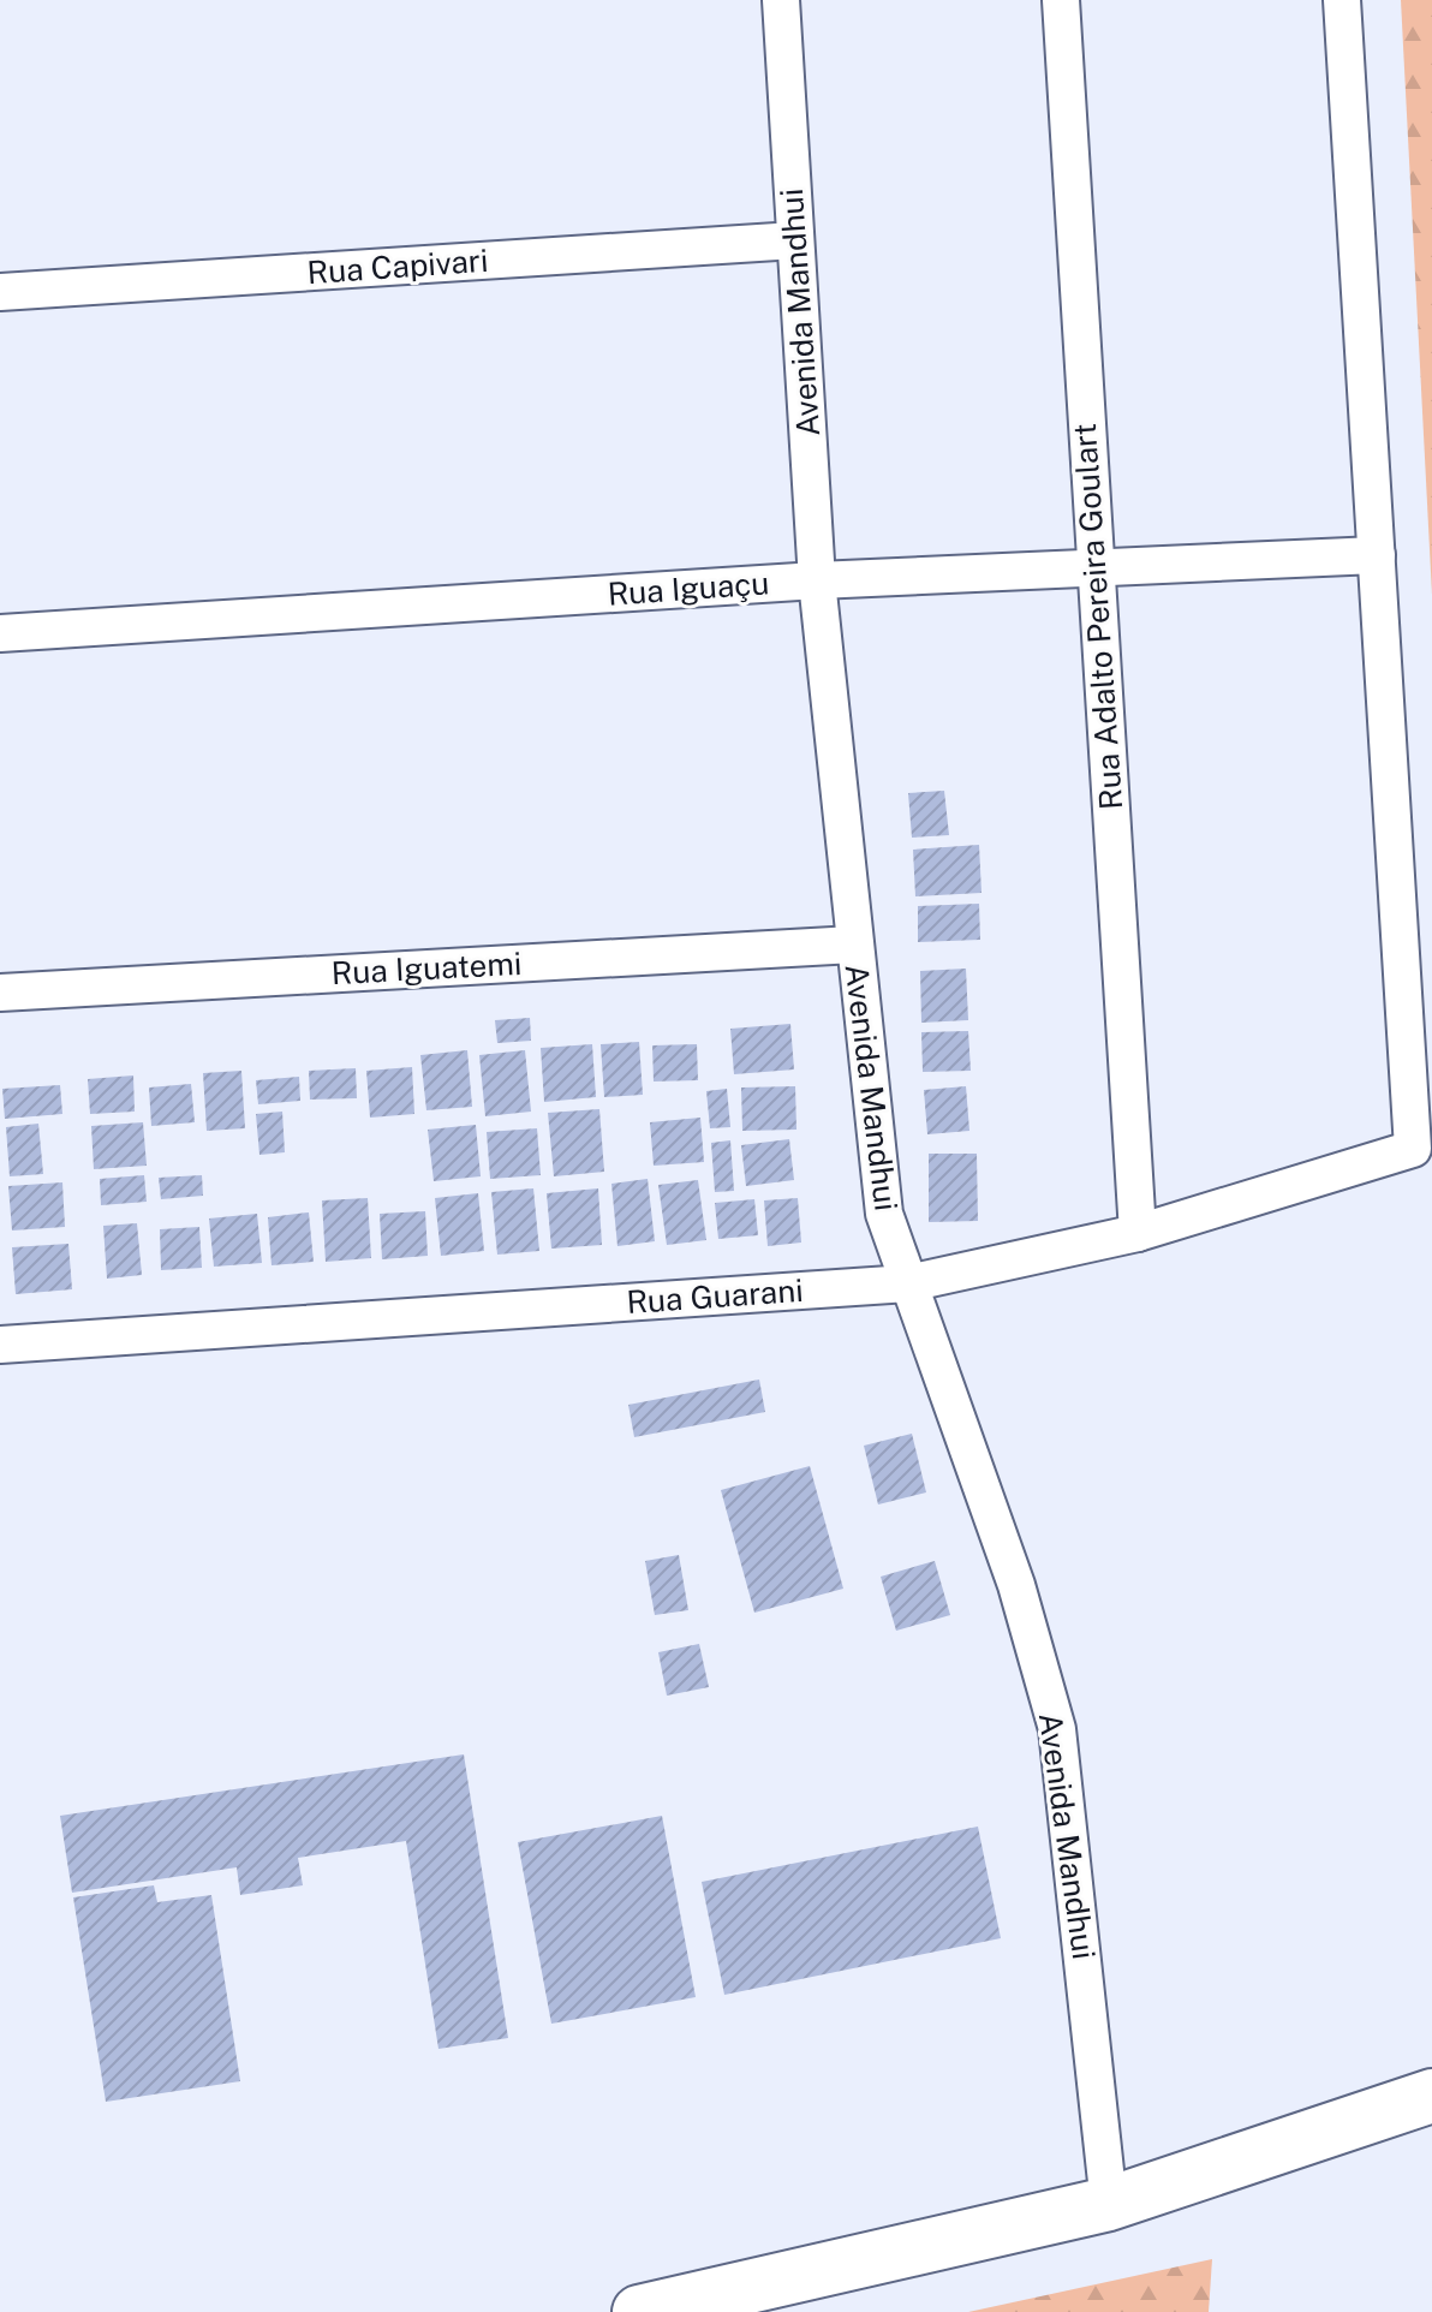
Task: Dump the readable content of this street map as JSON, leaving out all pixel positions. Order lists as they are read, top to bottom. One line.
{"streets":{"street":["Rua Capivari","Avenida Mandhui","Rua Iguaçu","Rua Adalto Pereira Goulart","Rua Iguatemi","Rua Guarani"]},"crossings":[["Rua Capivari","Avenida Mandhui"],["Avenida Mandhui","Rua Iguaçu"],["Avenida Mandhui","Rua Iguatemi"],["Avenida Mandhui","Rua Guarani"],["Rua Iguaçu","Rua Adalto Pereira Goulart"],["Rua Iguaçu","Rua Guarani"],["Rua Adalto Pereira Goulart","Rua Guarani"]]}
